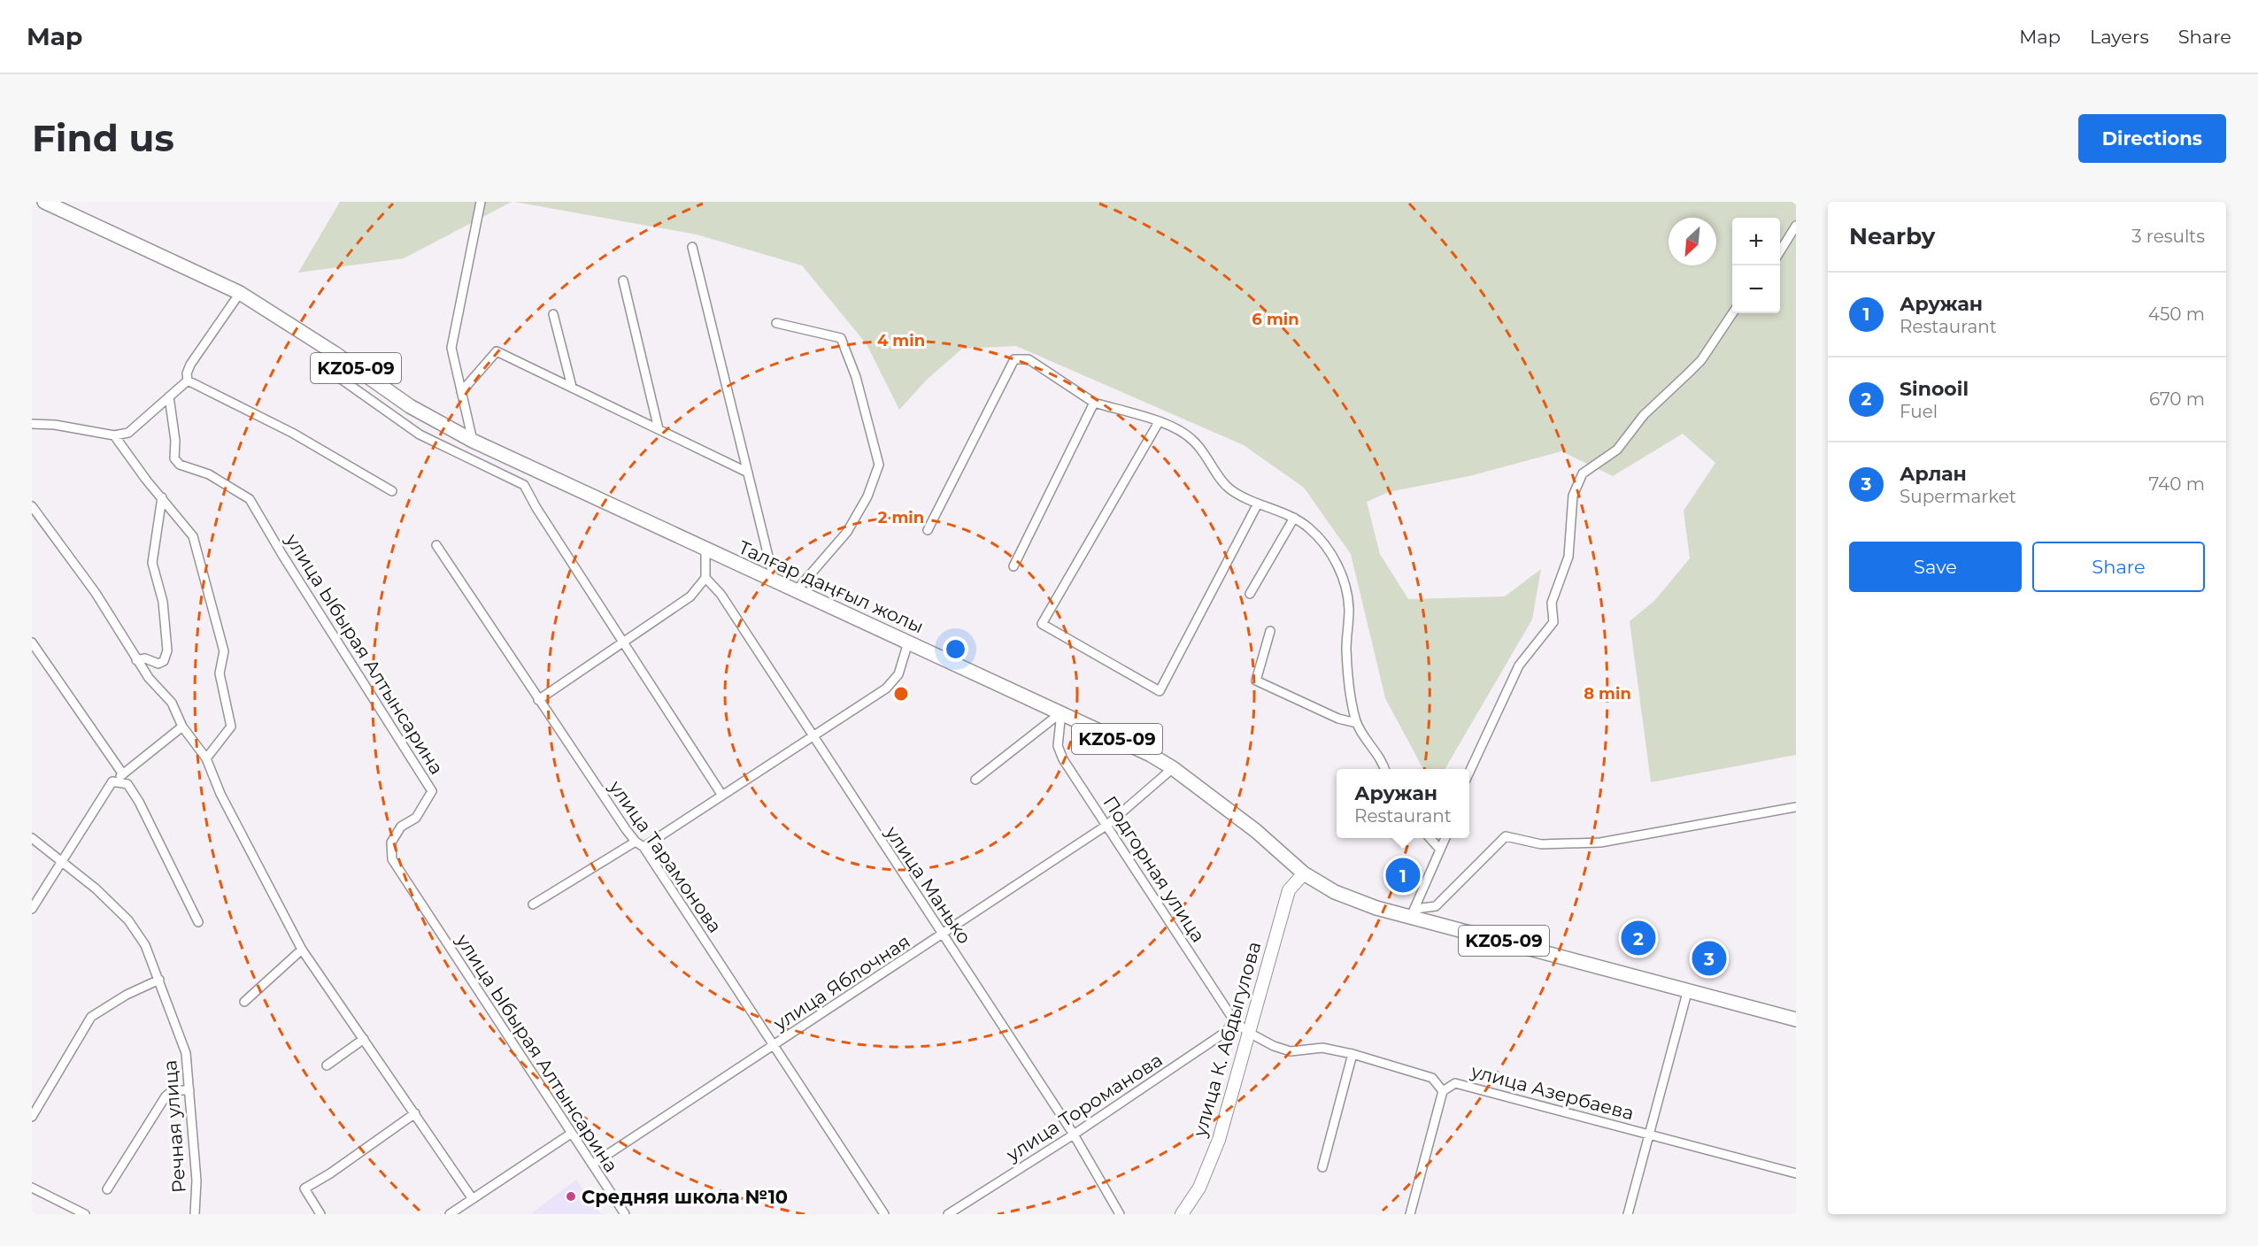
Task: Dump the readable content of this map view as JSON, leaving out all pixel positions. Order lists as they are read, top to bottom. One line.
{"streets":{"main road":["KZ05-09","Талғар даңғыл жолы"],"street":["улица Ыбырая Алтынсарина","улица Тарамонова","Подгорная улица","улица Манько","улица Яблочная","улица К. Абдыгулова","улица Азербаева","улица Тороманова","Речная улица"]},"crossings":[["Талғар даңғыл жолы","Подгорная улица"],["Талғар даңғыл жолы","улица Яблочная"],["Талғар даңғыл жолы","улица К. Абдыгулова"],["улица Ыбырая Алтынсарина","улица Яблочная"],["улица Тарамонова","улица Яблочная"],["Подгорная улица","улица Яблочная"],["Подгорная улица","улица К. Абдыгулова"],["Подгорная улица","улица Азербаева"],["Подгорная улица","улица Тороманова"],["улица Манько","улица Яблочная"],["улица Манько","улица Тороманова"],["улица К. Абдыгулова","улица Азербаева"]],"places":["Средняя школа №10"],"north":"bottom left","page":{"header":"Map","nav":["Map","Layers","Share"],"buttons":["Directions",["Save","Share"]],"title":"Find us","heading":["Nearby","3 results"],"map_buttons":["+","−"],"list":[{"mark":"1","name":"Аружан","note":"Restaurant","value":"450 m"},{"mark":"2","name":"Sinooil","note":"Fuel","value":"670 m"},{"mark":"3","name":"Арлан","note":"Supermarket","value":"740 m"}],"popup":["Аружан","Restaurant"],"pins":["1","2","3"]},"rings":["6 min","4 min","2 min","8 min"]}
